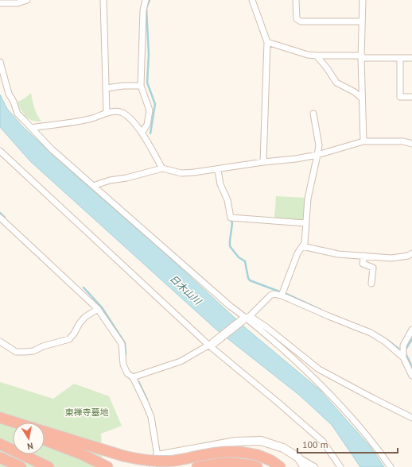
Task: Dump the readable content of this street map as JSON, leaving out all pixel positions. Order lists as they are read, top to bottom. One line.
{"water":["日木山川"],"parks":["東禅寺墓地"],"scale_bar":"100 m","north":"bottom"}
